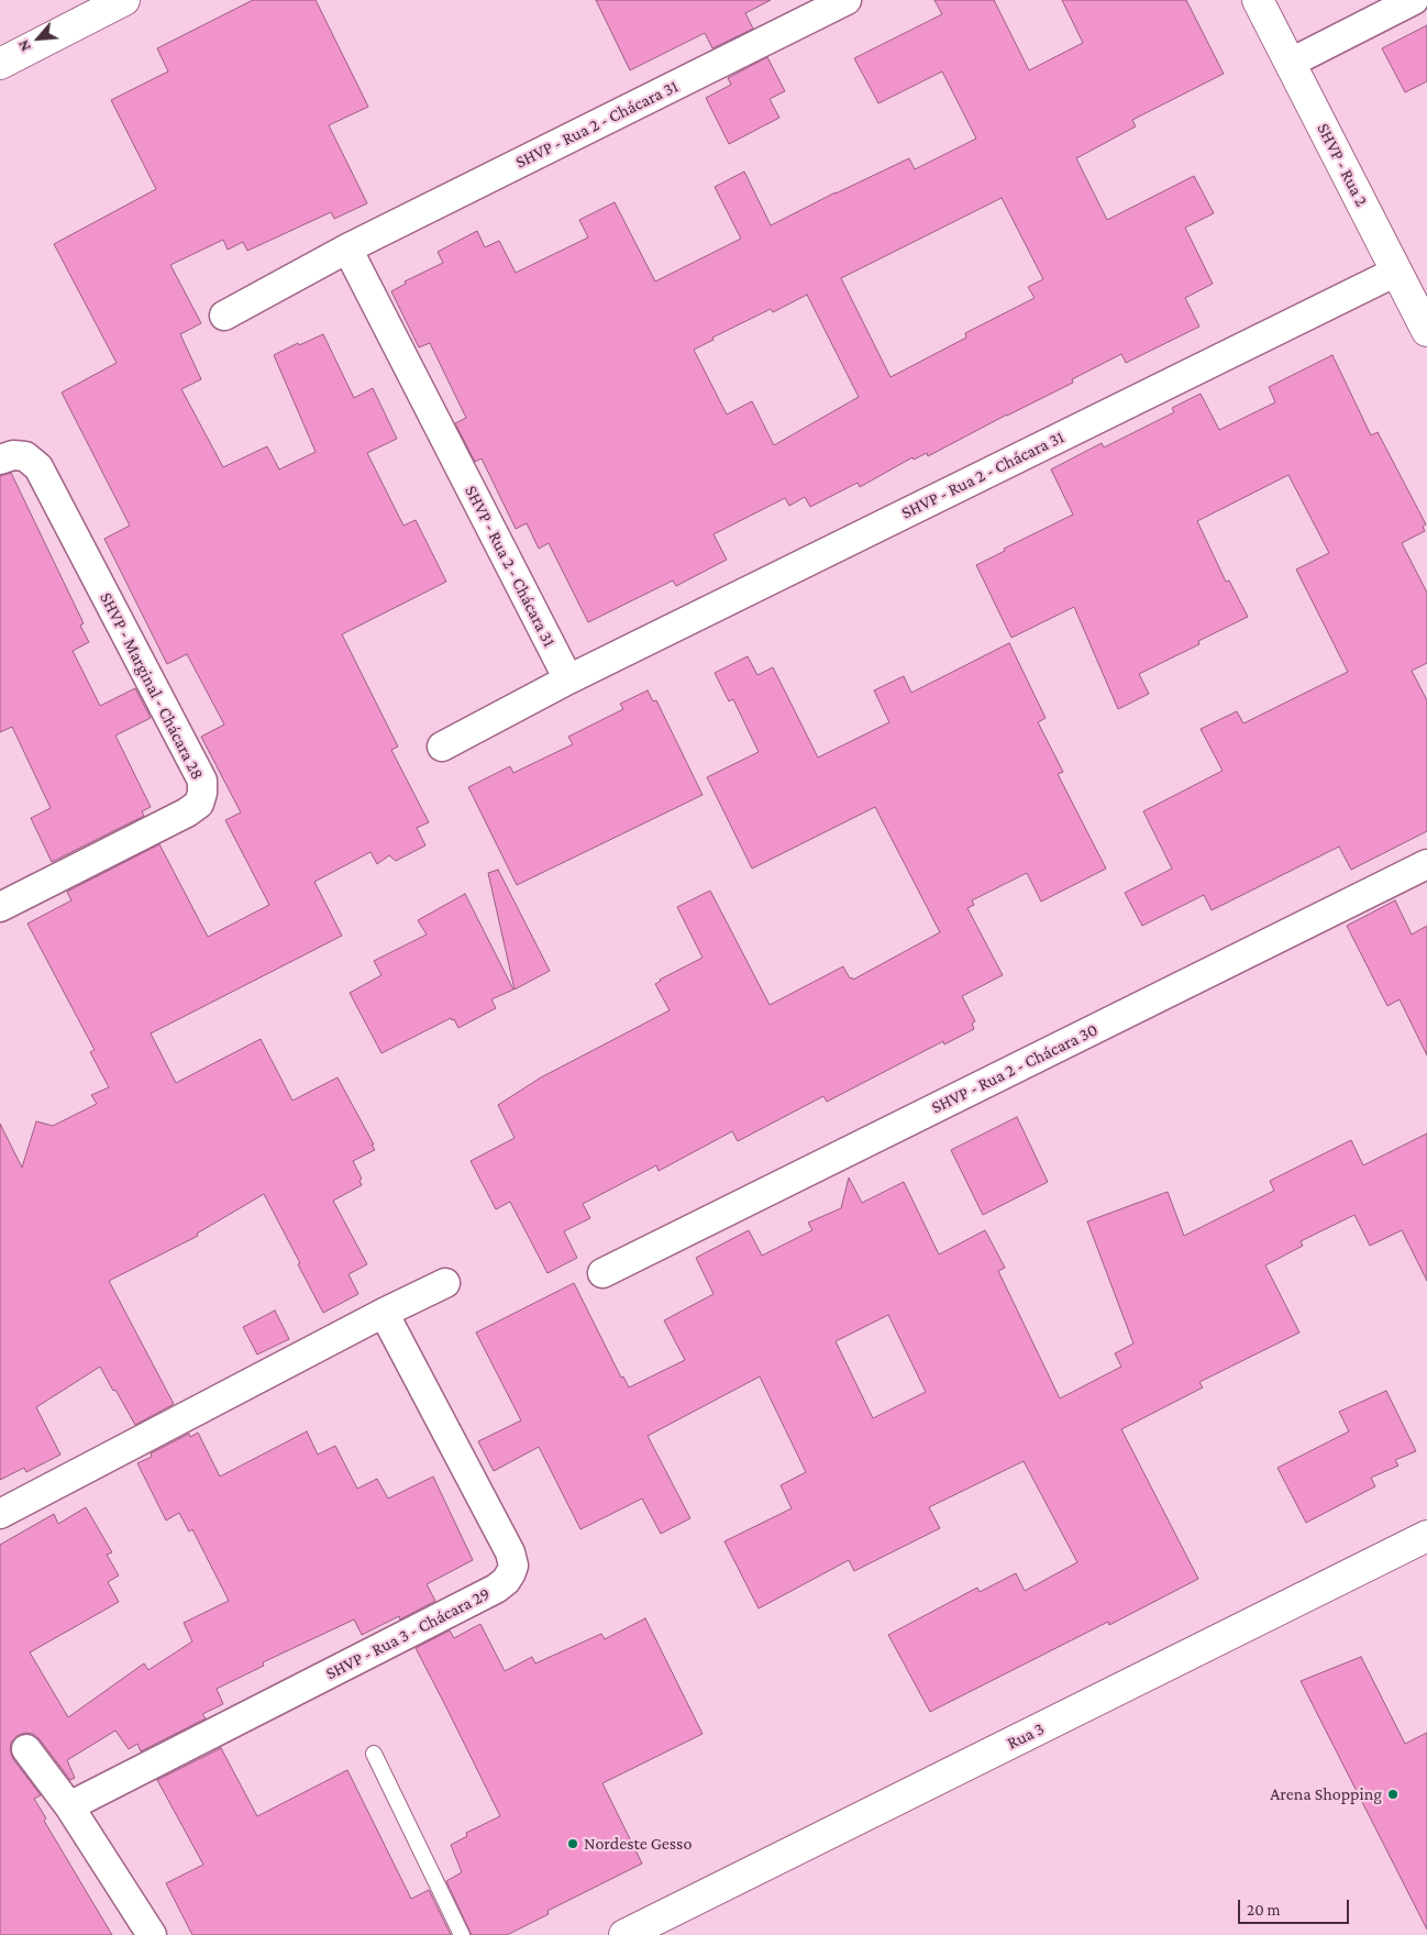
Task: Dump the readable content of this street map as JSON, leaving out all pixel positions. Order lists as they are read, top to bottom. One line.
{"streets":{"main road":["SHVP - Rua 2","Rua 3"],"street":["SHVP - Rua 2 - Chácara 31","SHVP - Marginal - Chácara 28","SHVP - Rua 2 - Chácara 30","SHVP - Rua 3 - Chácara 29"]},"crossings":[["SHVP - Rua 2 - Chácara 31","SHVP - Rua 2"]],"places":["Arena Shopping","Nordeste Gesso"],"scale_bar":"20 m","north":"bottom left"}
